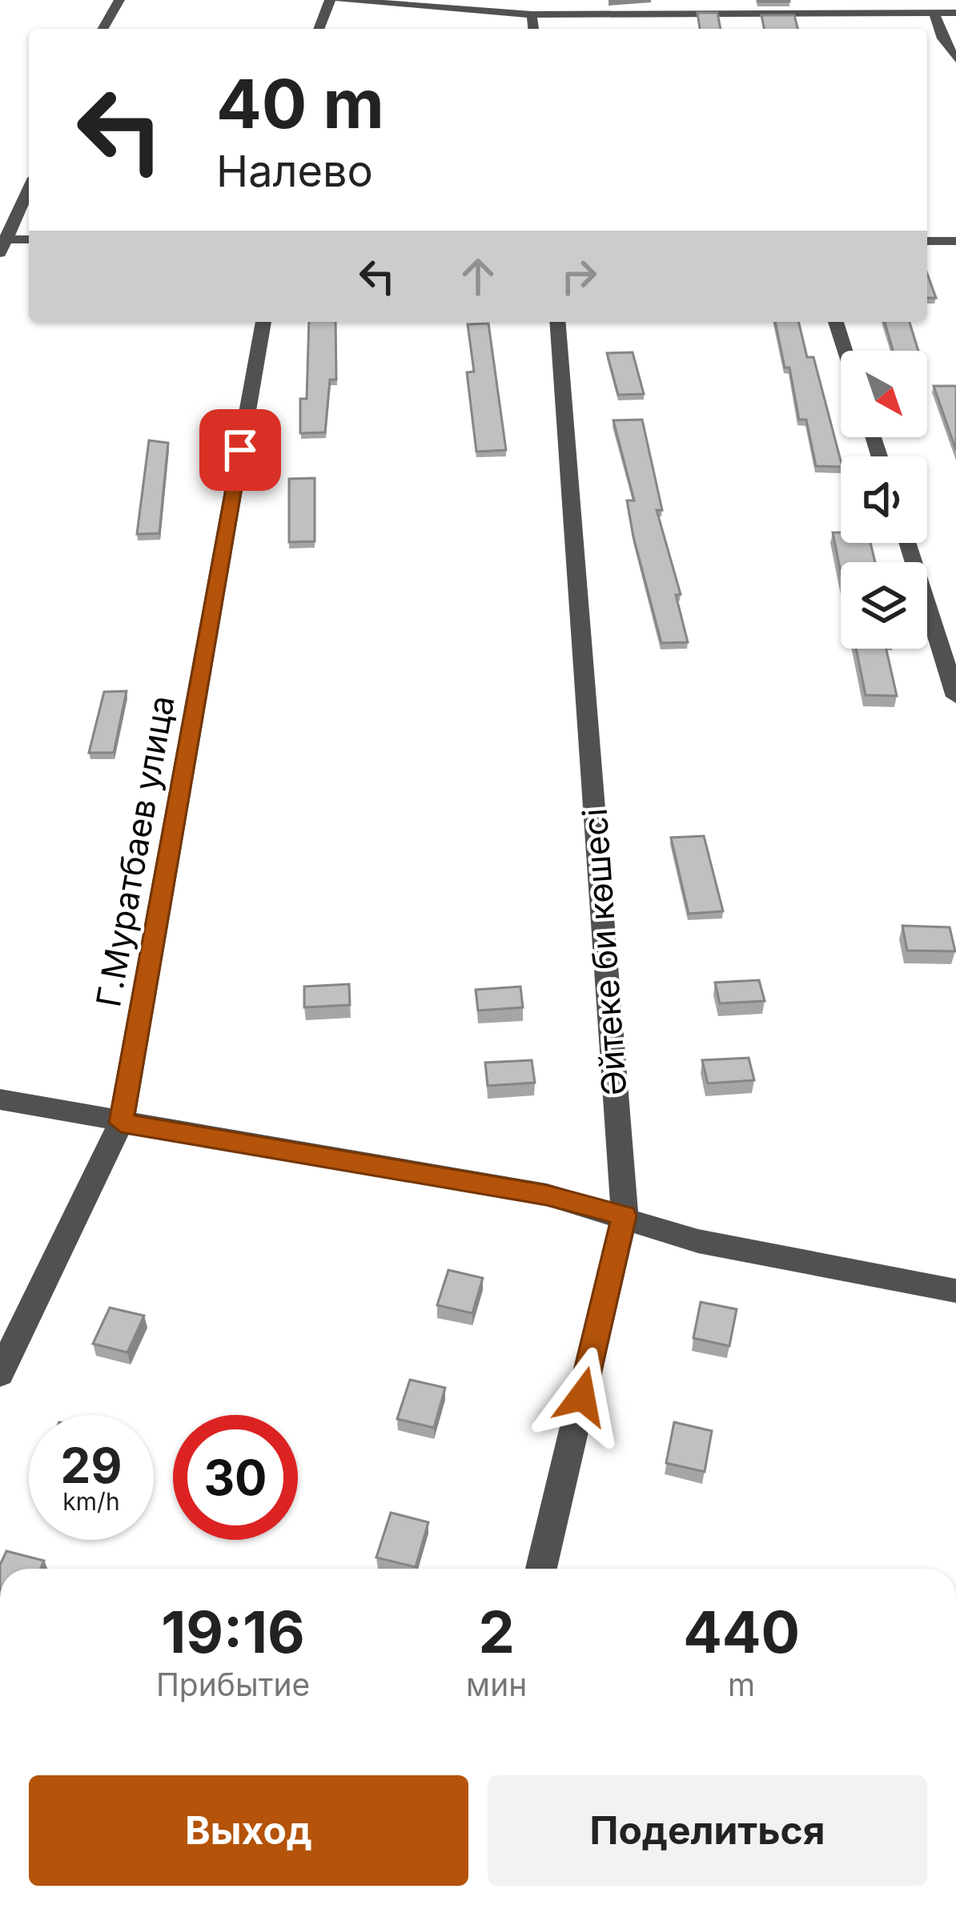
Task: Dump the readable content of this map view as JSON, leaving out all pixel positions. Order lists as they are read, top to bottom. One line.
{"streets":{"street":["Г.Муратбаев улица","Әйтеке би көшесі"]},"north":"bottom right","page":{"turn":["40 m","Налево"],"speed":"29 km/h","limit":"30","eta":["19:16","Прибытие","2","мин","440","m"],"buttons":["Выход","Поделиться"]}}
